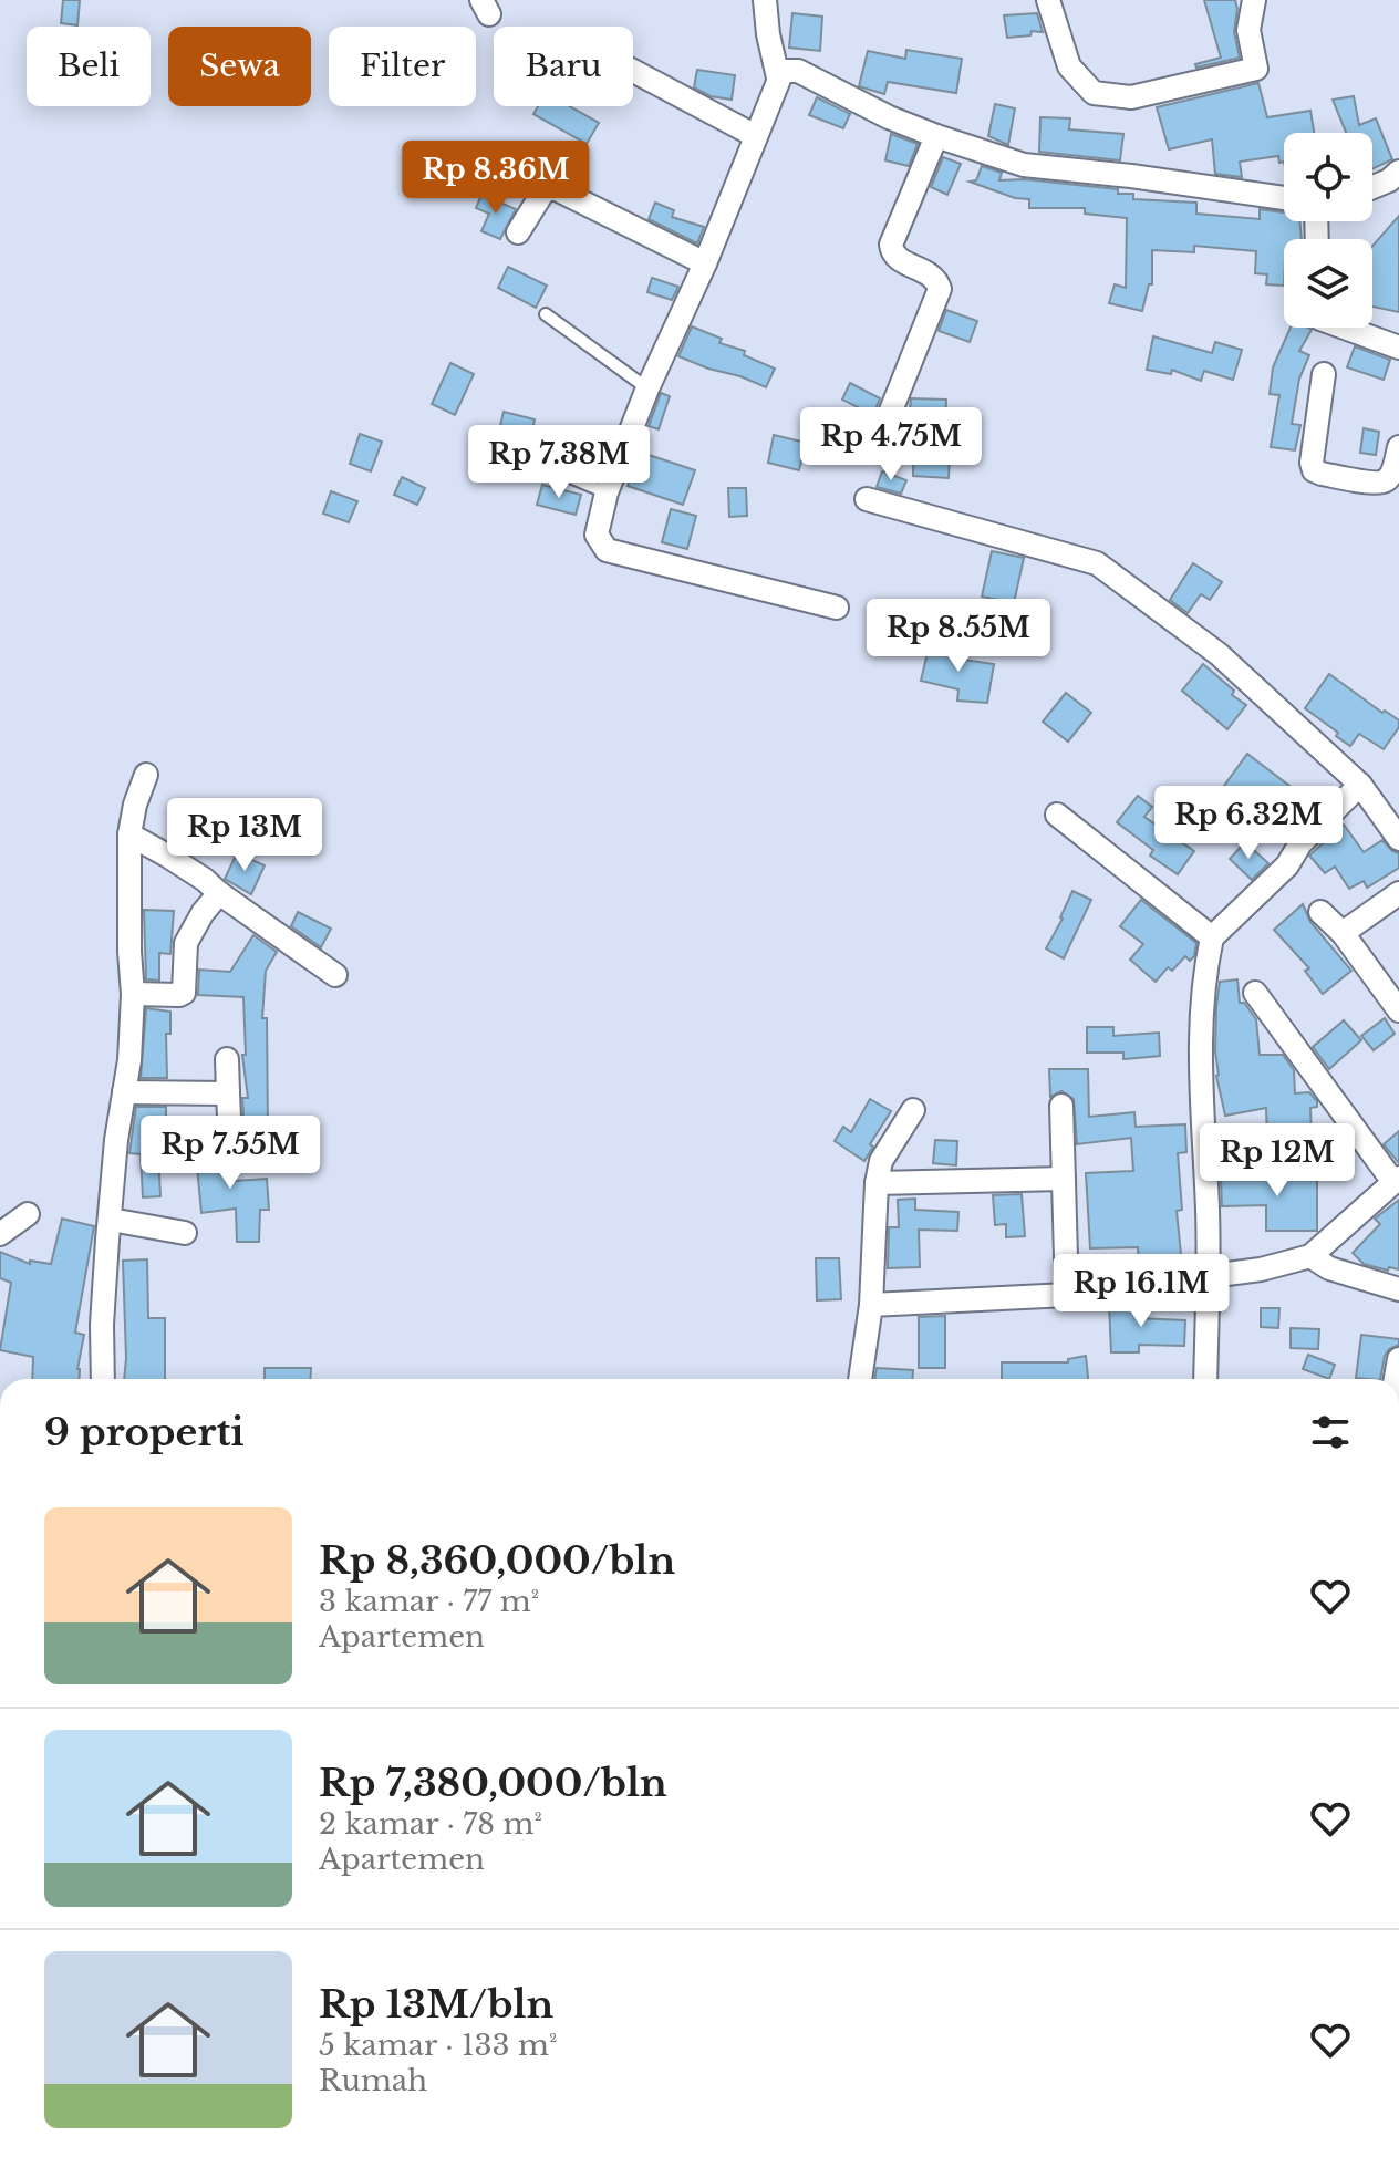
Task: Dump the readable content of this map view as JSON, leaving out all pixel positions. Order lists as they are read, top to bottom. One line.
{"page":{"chip":["Beli","Sewa","Filter","Baru"],"price":["Rp 8.36M","Rp 4.75M","Rp 7.38M","Rp 8.55M","Rp 6.32M","Rp 13M","Rp 7.55M","Rp 12M","Rp 16.1M"],"heading":"9 properti","list":[{"name":"Rp 8,360,000/bln","note":"3 kamar · 77 m² · Apartemen"},{"name":"Rp 7,380,000/bln","note":"2 kamar · 78 m² · Apartemen"},{"name":"Rp 13M/bln","note":"5 kamar · 133 m² · Rumah"}]}}
